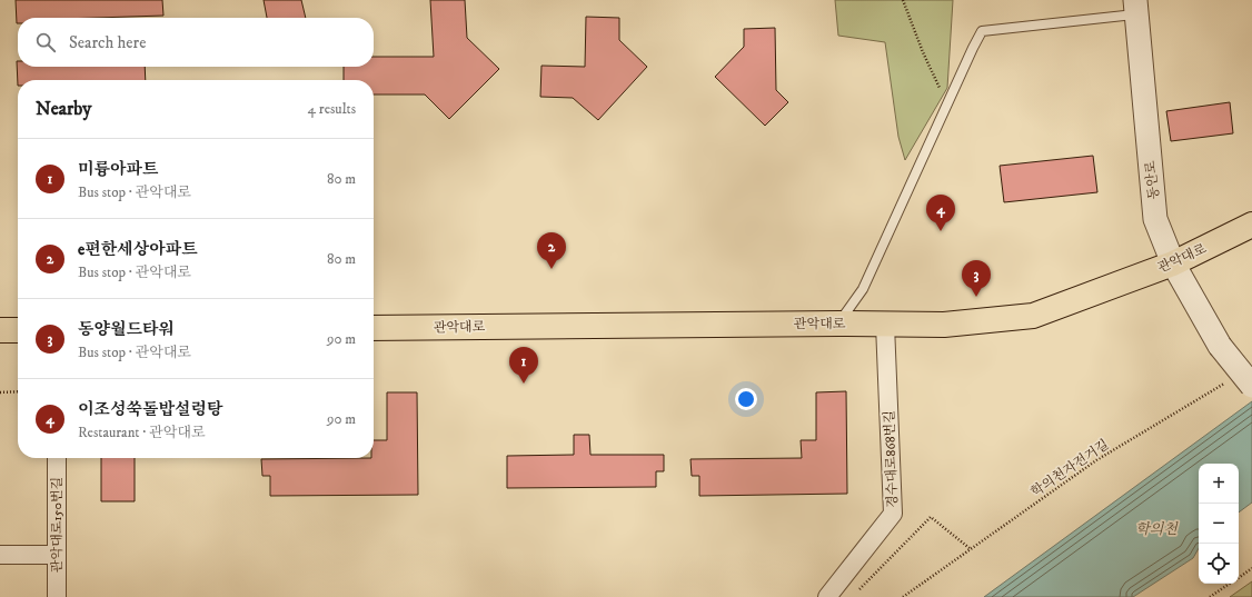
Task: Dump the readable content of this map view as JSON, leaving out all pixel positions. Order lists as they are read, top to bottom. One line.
{"streets":{"main road":["관악대로"],"street":["동안로","경수대로868번길","관악대로150번길"],"path":["학의천자전거길"]},"crossings":[["동안로","관악대로"],["동안로","학의천자전거길"],["관악대로","경수대로868번길"]],"water":["학의천"],"page":{"search":"Search here","heading":["Nearby","4 results"],"list":[{"mark":"1","name":"미륭아파트","note":"Bus stop · 관악대로","value":"80 m"},{"mark":"2","name":"e편한세상아파트","note":"Bus stop · 관악대로","value":"80 m"},{"mark":"3","name":"동양월드타워","note":"Bus stop · 관악대로","value":"90 m"},{"mark":"4","name":"이조성쑥돌밥설렁탕","note":"Restaurant · 관악대로","value":"90 m"}],"pins":["4","2","3","1"],"map_buttons":["+","−"]}}
